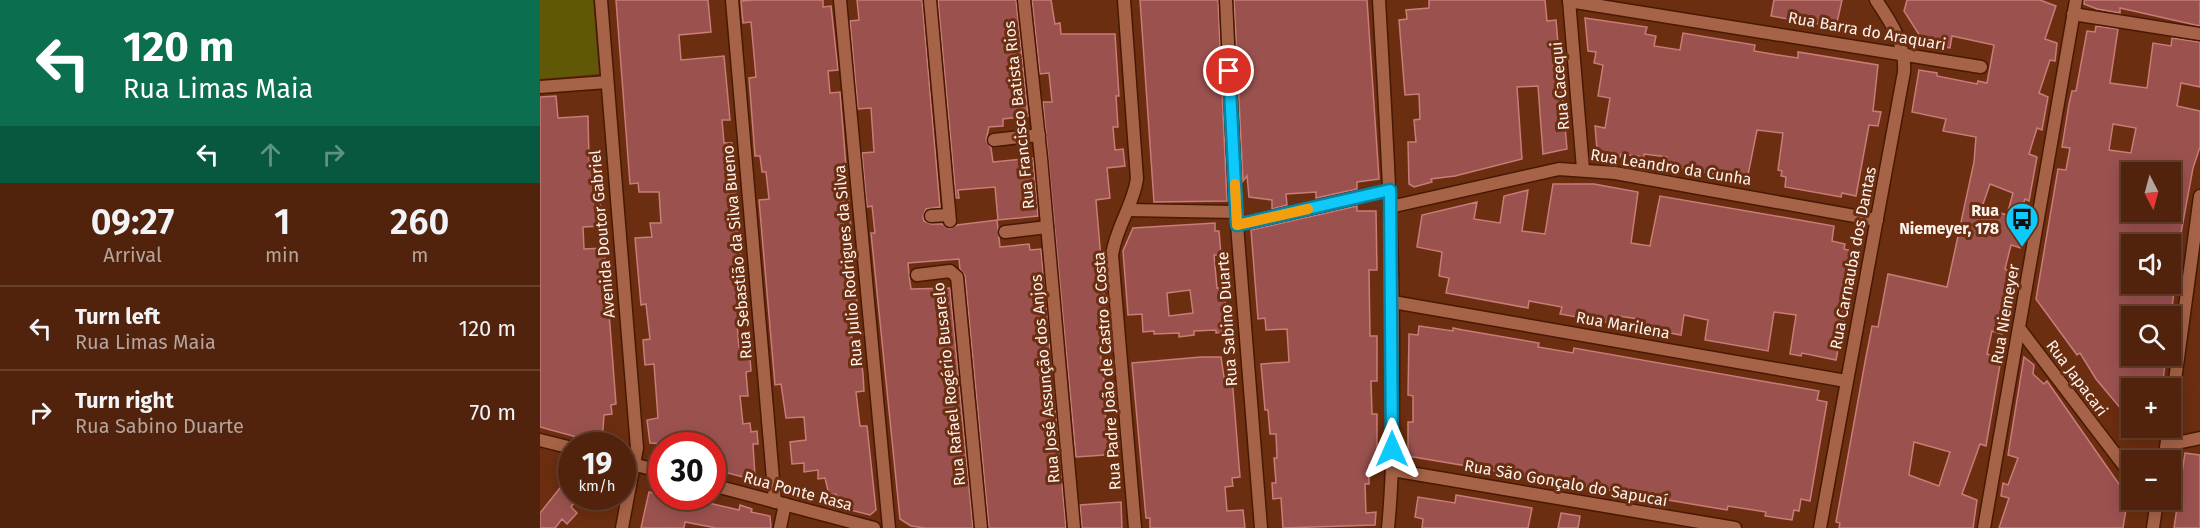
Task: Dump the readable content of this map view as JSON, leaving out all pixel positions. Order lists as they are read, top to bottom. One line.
{"streets":{"street":["Rua Barra do Araquari","Rua Cacequi","Rua Francisco Batista Rios","Rua Leandro da Cunha","Avenida Doutor Gabriel","Rua Sebastião da Silva Bueno","Rua Carnauba dos Dantas","Rua Julio Rodrigues da Silva","Rua Niemeyer","Rua Sabino Duarte","Rua Marilena","Rua Padre João de Castro e Costa","Rua Japacari","Rua José Assunção dos Anjos","Rua Rafael Rogério Busarelo","Rua São Gonçalo do Sapucaí","Rua Ponte Rasa"]},"crossings":[["Rua Barra do Araquari","Rua Cacequi"],["Rua Barra do Araquari","Rua Carnauba dos Dantas"],["Rua Cacequi","Rua Leandro da Cunha"],["Rua Francisco Batista Rios","Rua José Assunção dos Anjos"],["Rua Leandro da Cunha","Rua Carnauba dos Dantas"],["Rua Sebastião da Silva Bueno","Rua Ponte Rasa"],["Rua Carnauba dos Dantas","Rua Marilena"],["Rua Niemeyer","Rua Japacari"]],"places":{"bus stop":["Rua Niemeyer, 178"]},"north":"bottom","page":{"turn":["120 m","Rua Limas Maia"],"map_buttons":["+","−"],"eta":["09:27","Arrival","1","min","260","m"],"list":[{"name":"Turn left","note":"Rua Limas Maia","value":"120 m"},{"name":"Turn right","note":"Rua Sabino Duarte","value":"70 m"}],"speed":"19 km/h","limit":"30"}}
